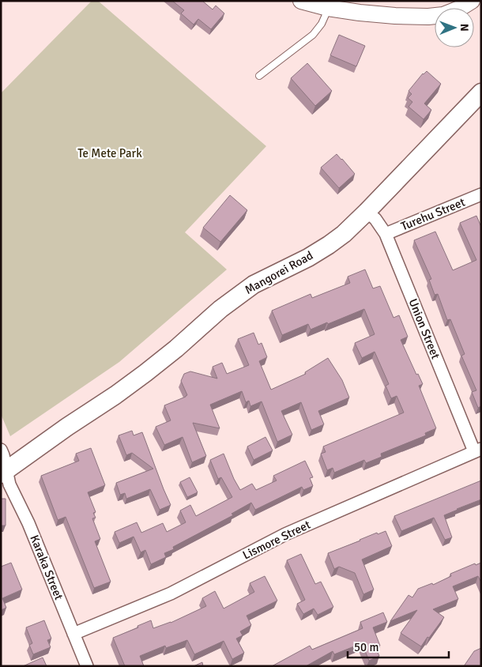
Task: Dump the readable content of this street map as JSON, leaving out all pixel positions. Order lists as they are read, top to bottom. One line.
{"streets":{"main road":["Mangorei Road"],"street":["Turehu Street","Union Street","Lismore Street","Karaka Street"]},"crossings":[["Turehu Street","Union Street"],["Mangorei Road","Union Street"],["Mangorei Road","Karaka Street"],["Union Street","Lismore Street"],["Lismore Street","Karaka Street"]],"parks":["Te Mete Park"],"scale_bar":"50 m","north":"right"}
